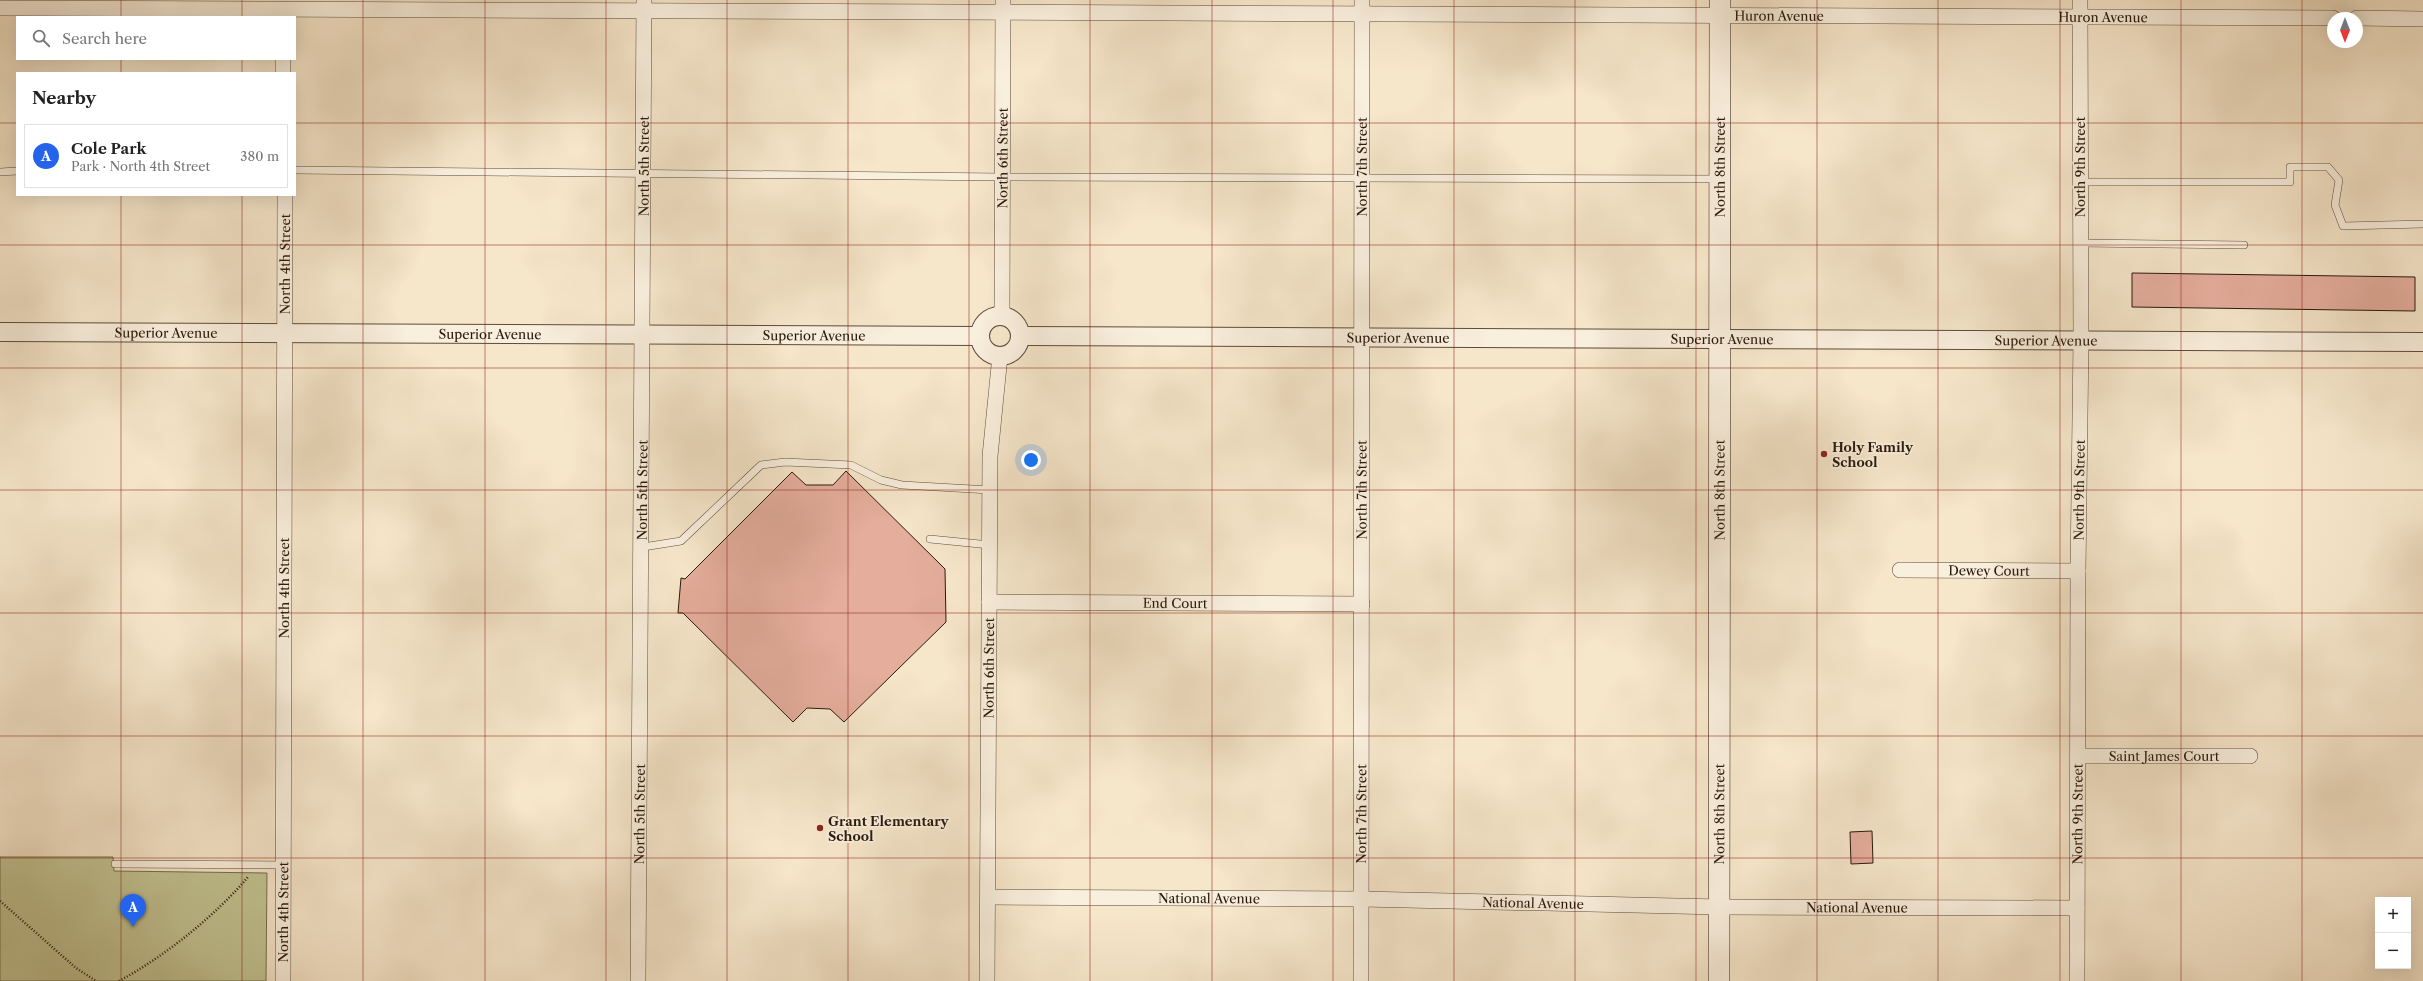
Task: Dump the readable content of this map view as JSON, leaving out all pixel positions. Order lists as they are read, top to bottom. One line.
{"streets":{"main road":["North 8th Street"],"street":["Huron Avenue","North 6th Street","North 5th Street","North 7th Street","North 9th Street","North 4th Street","Superior Avenue","Dewey Court","End Court","Saint James Court","National Avenue"]},"crossings":[["Huron Avenue","North 6th Street"],["Huron Avenue","North 5th Street"],["Huron Avenue","North 7th Street"],["Huron Avenue","North 8th Street"],["Huron Avenue","North 9th Street"],["North 6th Street","Superior Avenue"],["North 6th Street","End Court"],["North 6th Street","National Avenue"],["North 5th Street","Superior Avenue"],["North 7th Street","Superior Avenue"],["North 7th Street","End Court"],["North 7th Street","National Avenue"],["North 8th Street","Superior Avenue"],["North 8th Street","National Avenue"],["North 9th Street","Superior Avenue"],["North 9th Street","Dewey Court"],["North 9th Street","Saint James Court"],["North 9th Street","National Avenue"],["North 4th Street","Superior Avenue"]],"places":["Holy Family School","Grant Elementary School"],"north":"bottom","page":{"search":"Search here","heading":"Nearby","list":[{"mark":"A","name":"Cole Park","note":"Park · North 4th Street","value":"380 m"}],"pins":"A","map_buttons":["+","−"]}}
